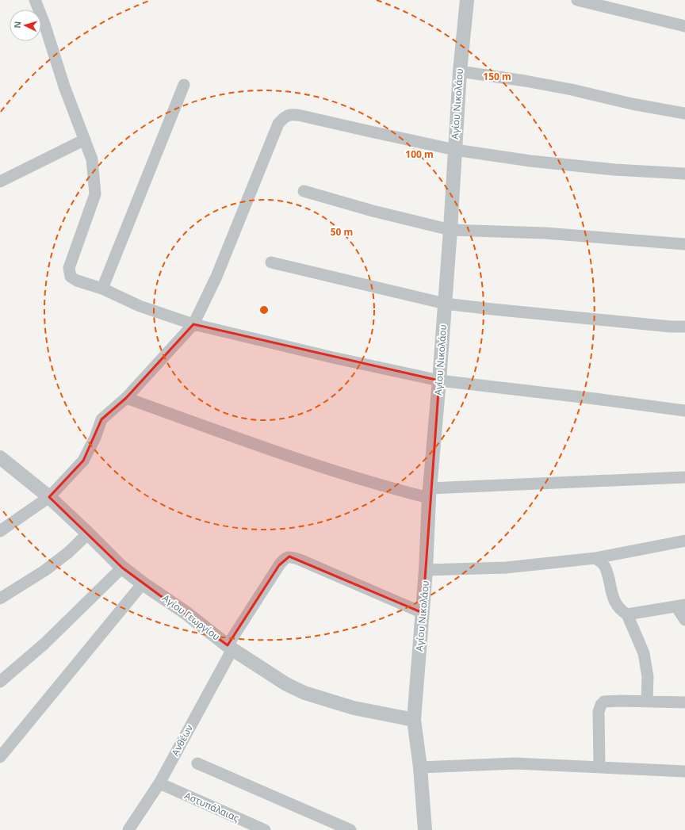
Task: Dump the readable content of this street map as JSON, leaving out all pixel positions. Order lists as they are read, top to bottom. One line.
{"streets":{"street":["Αγίου Νικολάου","Αγίου Γεωργίου","Ανθέων","Αστυπάλαιας"]},"crossings":[["Αγίου Νικολάου","Αγίου Γεωργίου"],["Αγίου Νικολάου","Ανθέων"],["Αγίου Γεωργίου","Ανθέων"],["Ανθέων","Αστυπάλαιας"]],"north":"left","rings":["150 m","100 m","50 m"]}
